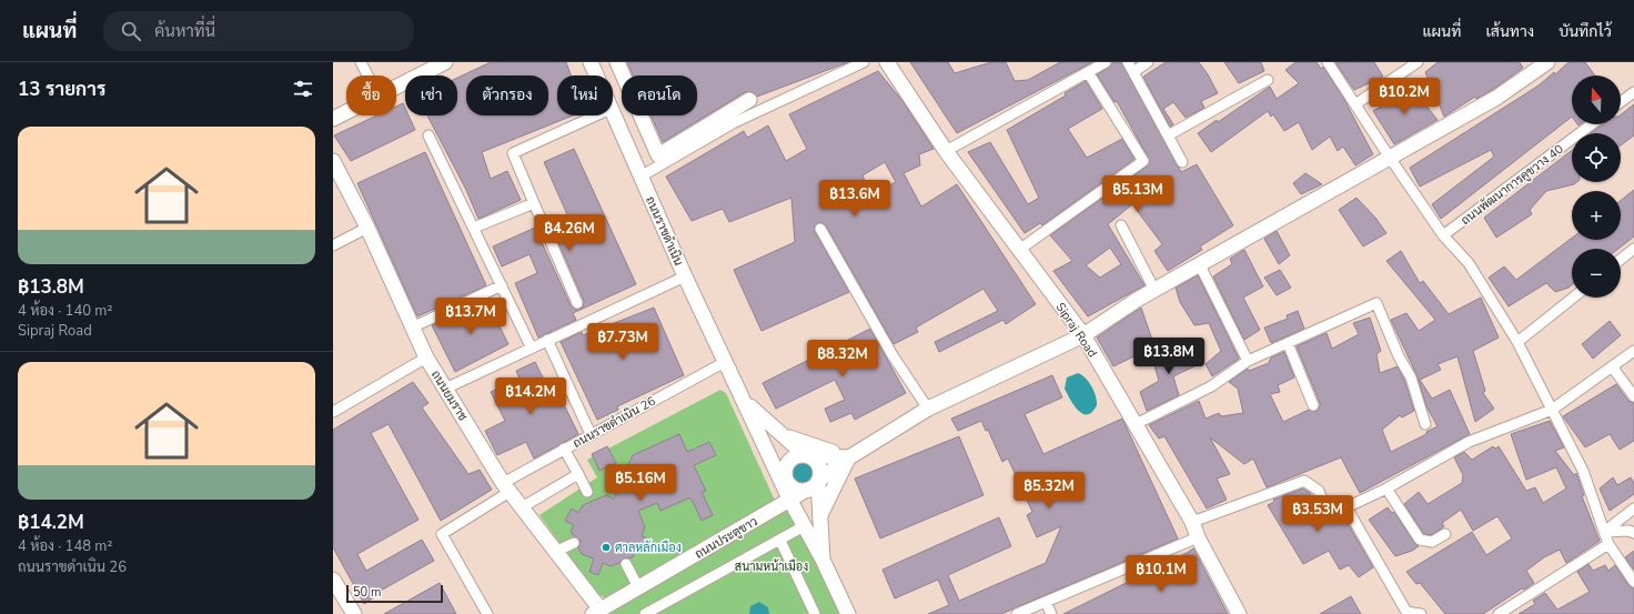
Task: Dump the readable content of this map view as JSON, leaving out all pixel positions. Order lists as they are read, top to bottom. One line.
{"streets":{"street":["ถนนพัฒนาการคูขวาง 40","ถนนราขดำเนิน","Sipraj Road","ถนนยมราช","ถนนราขดำเนิน 26","ถนนประตูขาว"]},"crossings":[["ถนนราขดำเนิน","ถนนราขดำเนิน 26"],["ถนนราขดำเนิน","ถนนประตูขาว"],["Sipraj Road","ถนนประตูขาว"],["ถนนยมราช","ถนนราขดำเนิน 26"],["ถนนยมราช","ถนนประตูขาว"]],"parks":["สนามหน้าเมือง"],"places":["ศาลหลักเมือง"],"scale_bar":"50 m","north":"top","page":{"header":"แผนที่","search":"ค้นหาที่นี่","nav":["แผนที่","เส้นทาง","บันทึกไว้"],"heading":"13 รายการ","map_buttons":["+","−"],"chip":["ซื้อ","เช่า","ตัวกรอง","ใหม่","คอนโด"],"price":["฿10.2M","฿5.13M","฿13.6M","฿4.26M","฿13.7M","฿7.73M","฿13.8M","฿8.32M","฿14.2M","฿5.16M","฿5.32M","฿3.53M","฿10.1M"],"list":[{"name":"฿13.8M","note":"4 ห้อง · 140 m² · Sipraj Road"},{"name":"฿14.2M","note":"4 ห้อง · 148 m² · ถนนราขดำเนิน 26"}],"scale":"50 m"}}
